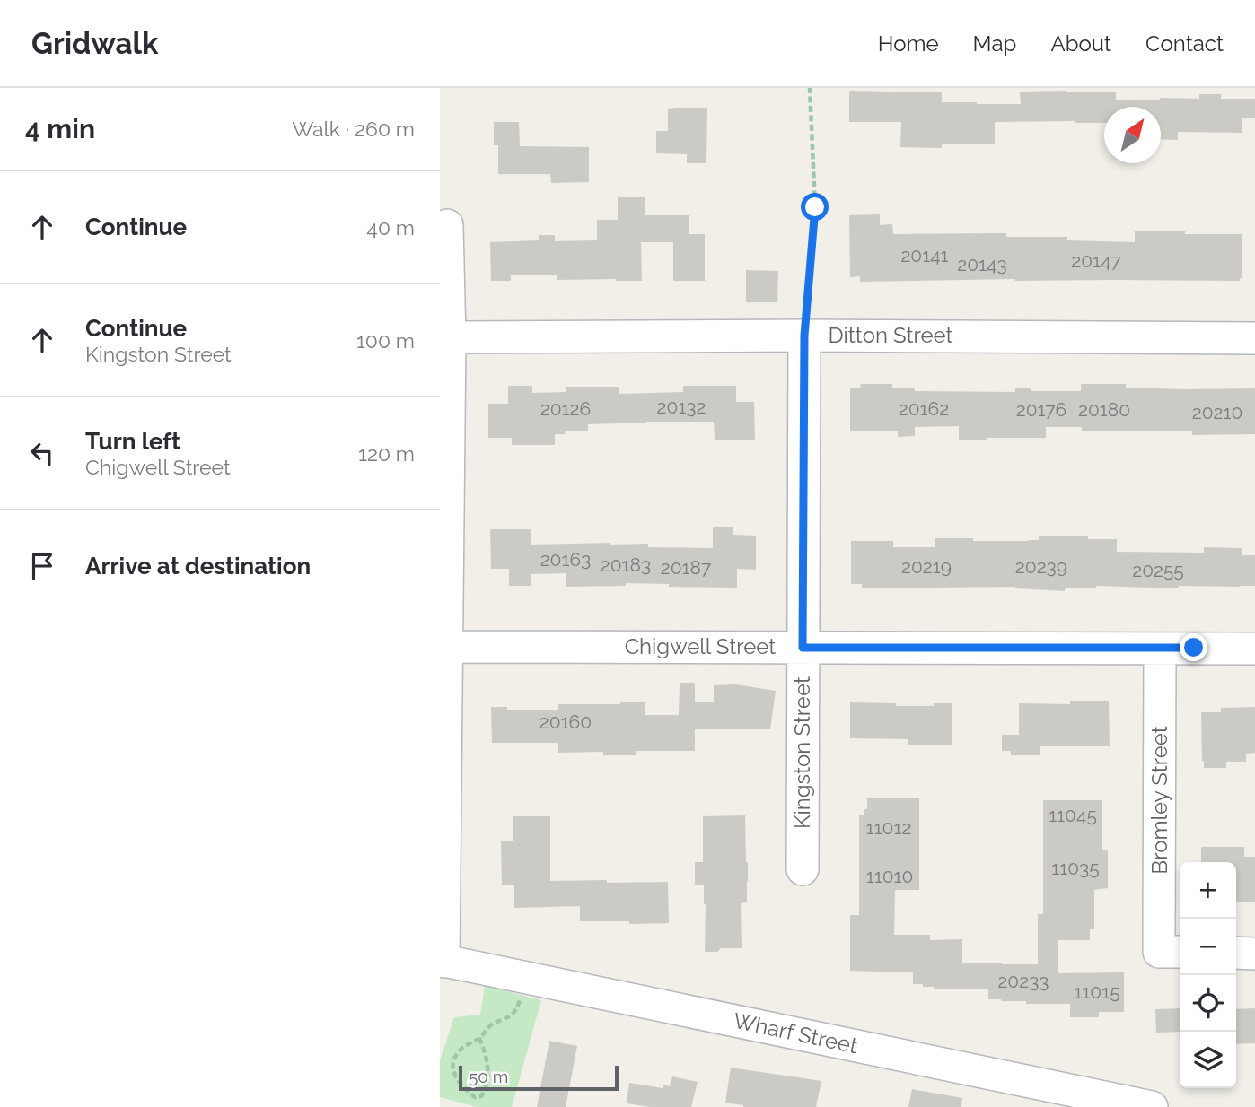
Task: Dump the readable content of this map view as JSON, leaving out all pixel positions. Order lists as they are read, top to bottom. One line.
{"streets":{"street":["Ditton Street","Chigwell Street","Kingston Street","Bromley Street","Wharf Street"]},"crossings":[["Ditton Street","Kingston Street"],["Chigwell Street","Kingston Street"],["Chigwell Street","Bromley Street"]],"house_numbers":["20141","20147","20143","20132","20126","20162","20176","20180","20210","20163","20183","20219","20239","20187","20255","20160","11045","11012","11035","11010","20233","11015"],"scale_bar":"50 m","north":"top right","page":{"header":"Gridwalk","nav":["Home","Map","About","Contact"],"heading":["4 min","Walk · 260 m"],"list":[["Continue","40 m"],["Continue","Kingston Street","100 m"],["Turn left","Chigwell Street","120 m"],"Arrive at destination"],"map_buttons":["+","−"],"scale":"50 m"}}
